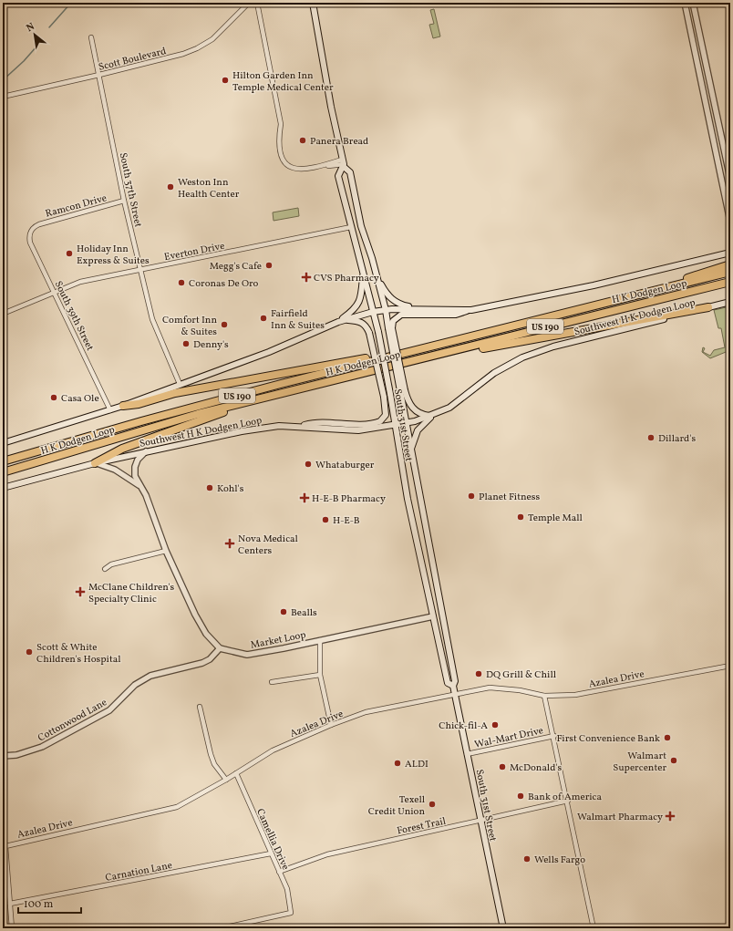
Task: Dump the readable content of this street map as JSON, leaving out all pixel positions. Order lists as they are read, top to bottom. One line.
{"streets":{"highway":["H K Dodgen Loop","US 190"],"main road":["Southwest H K Dodgen Loop","South 31st Street"],"street":["Scott Boulevard","South 37th Street","Ramcon Drive","Everton Drive","South 39th Street","Market Loop","Azalea Drive","Cottonwood Lane","Wal-Mart Drive","Forest Trail","Camellia Drive","Carnation Lane"]},"crossings":[["Scott Boulevard","South 37th Street"],["South 37th Street","Ramcon Drive"],["South 37th Street","Everton Drive"],["Ramcon Drive","South 39th Street"],["Everton Drive","South 39th Street"],["Everton Drive","South 31st Street"],["Southwest H K Dodgen Loop","South 31st Street"],["South 31st Street","Market Loop"],["South 31st Street","Azalea Drive"],["South 31st Street","Wal-Mart Drive"],["South 31st Street","Forest Trail"],["Market Loop","Cottonwood Lane"],["Azalea Drive","Camellia Drive"],["Azalea Drive","Carnation Lane"],["Forest Trail","Camellia Drive"],["Camellia Drive","Carnation Lane"]],"places":{"other":["Hilton Garden Inn Temple Medical Center","Panera Bread","Weston Inn Health Center","Holiday Inn Express & Suites","Megg's Cafe","Coronas De Oro","Fairfield Inn & Suites","Comfort Inn & Suites","Denny's","Casa Ole","Dillard's","Whataburger","Kohl's","Planet Fitness","Temple Mall","H-E-B","Bealls","Scott & White Children's Hospital","DQ Grill & Chill","Chick-fil-A","First Convenience Bank","Walmart Supercenter","ALDI","McDonald's","Bank of America","Texell Credit Union","Wells Fargo"],"health":["CVS Pharmacy","H-E-B Pharmacy","Nova Medical Centers","McClane Children's Specialty Clinic","Walmart Pharmacy"]},"scale_bar":"100 m","north":"top left"}
